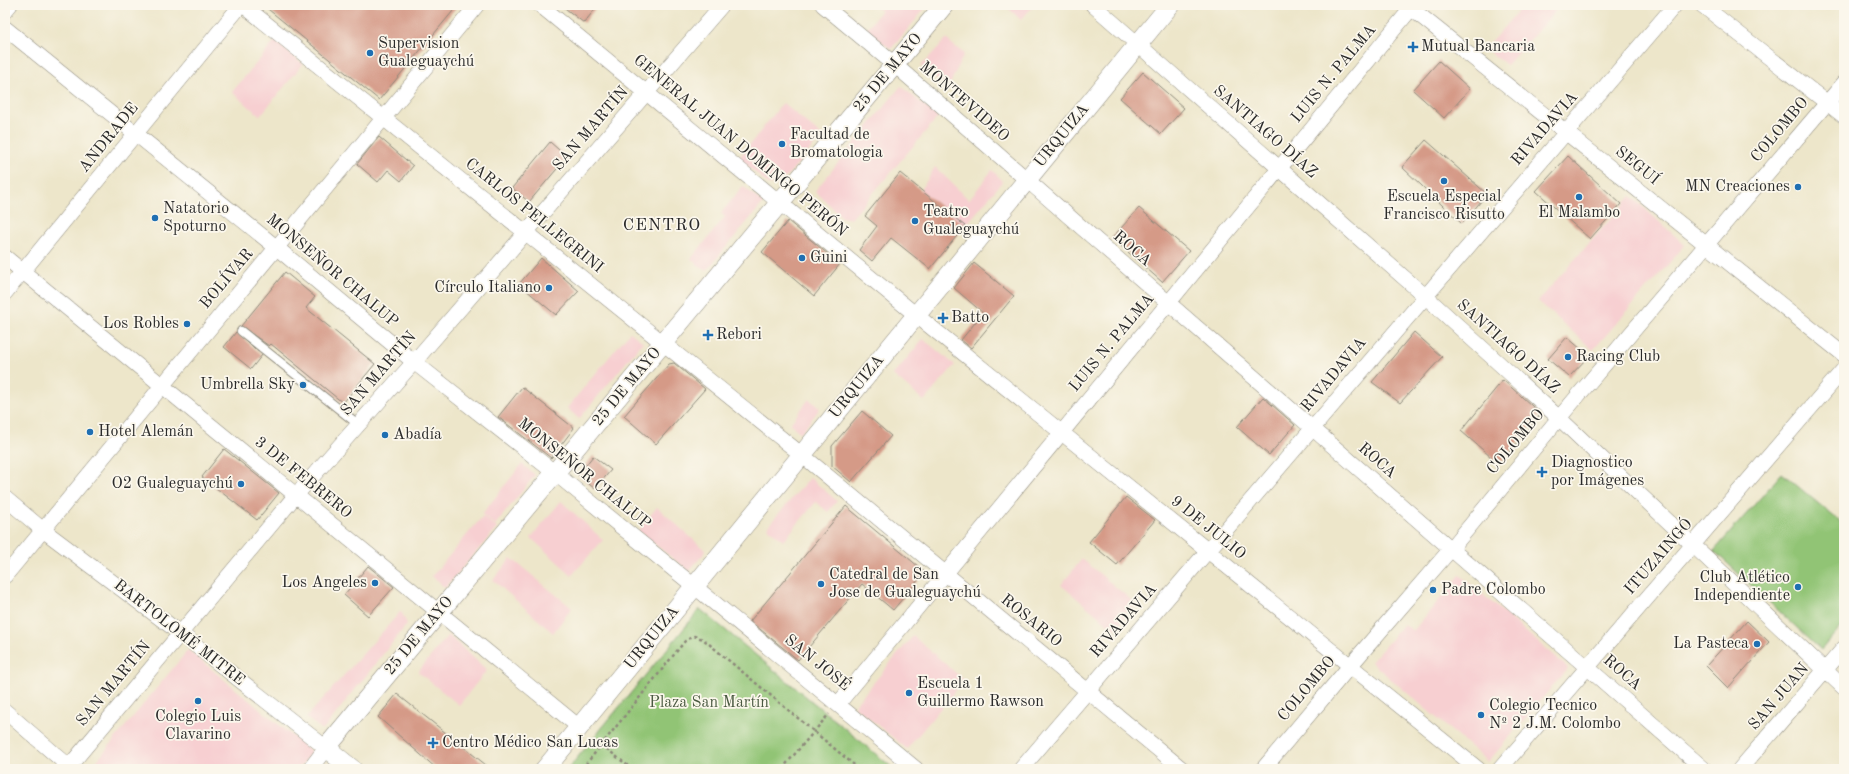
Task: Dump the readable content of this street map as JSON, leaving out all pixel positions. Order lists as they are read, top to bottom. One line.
{"streets":{"street":["25 DE MAYO","LUIS N. PALMA","MONTEVIDEO","SAN MARTÍN","RIVADAVIA","COLOMBO","SANTIAGO DÍAZ","URQUIZA","ANDRADE","GENERAL JUAN DOMINGO PERÓN","SEGUÍ","CARLOS PELLEGRINI","ROCA","MONSEÑOR CHALUP","BOLÍVAR","3 DE FEBRERO","9 DE JULIO","ITUZAINGÓ","ROSARIO","BARTOLOMÉ MITRE","SAN JOSÉ","SAN JUAN"]},"crossings":[["25 DE MAYO","MONTEVIDEO"],["25 DE MAYO","GENERAL JUAN DOMINGO PERÓN"],["25 DE MAYO","CARLOS PELLEGRINI"],["25 DE MAYO","MONSEÑOR CHALUP"],["25 DE MAYO","3 DE FEBRERO"],["25 DE MAYO","BARTOLOMÉ MITRE"],["LUIS N. PALMA","SANTIAGO DÍAZ"],["LUIS N. PALMA","SEGUÍ"],["LUIS N. PALMA","ROCA"],["LUIS N. PALMA","9 DE JULIO"],["LUIS N. PALMA","ROSARIO"],["LUIS N. PALMA","SAN JOSÉ"],["MONTEVIDEO","URQUIZA"],["MONTEVIDEO","ROCA"],["SAN MARTÍN","GENERAL JUAN DOMINGO PERÓN"],["SAN MARTÍN","CARLOS PELLEGRINI"],["SAN MARTÍN","MONSEÑOR CHALUP"],["SAN MARTÍN","3 DE FEBRERO"],["SAN MARTÍN","BARTOLOMÉ MITRE"],["RIVADAVIA","SANTIAGO DÍAZ"],["RIVADAVIA","SEGUÍ"],["RIVADAVIA","ROCA"],["RIVADAVIA","9 DE JULIO"],["RIVADAVIA","ROSARIO"],["COLOMBO","SANTIAGO DÍAZ"],["COLOMBO","SEGUÍ"],["COLOMBO","ROCA"],["COLOMBO","9 DE JULIO"],["SANTIAGO DÍAZ","URQUIZA"],["SANTIAGO DÍAZ","ITUZAINGÓ"],["SANTIAGO DÍAZ","SAN JUAN"],["URQUIZA","GENERAL JUAN DOMINGO PERÓN"],["URQUIZA","CARLOS PELLEGRINI"],["URQUIZA","ROCA"],["URQUIZA","MONSEÑOR CHALUP"],["URQUIZA","3 DE FEBRERO"],["URQUIZA","9 DE JULIO"],["URQUIZA","ROSARIO"],["URQUIZA","SAN JOSÉ"],["ANDRADE","CARLOS PELLEGRINI"],["ANDRADE","MONSEÑOR CHALUP"],["ANDRADE","3 DE FEBRERO"],["GENERAL JUAN DOMINGO PERÓN","9 DE JULIO"],["CARLOS PELLEGRINI","BOLÍVAR"],["CARLOS PELLEGRINI","ROSARIO"],["ROCA","ITUZAINGÓ"],["MONSEÑOR CHALUP","BOLÍVAR"],["MONSEÑOR CHALUP","SAN JOSÉ"],["BOLÍVAR","3 DE FEBRERO"],["BOLÍVAR","BARTOLOMÉ MITRE"]],"districts":["CENTRO"],"parks":["Plaza San Martín"],"places":{"health":["Mutual Bancaria","Batto","Rebori","Diagnostico por Imágenes","Centro Médico San Lucas"],"other":["Supervision Gualeguaychú","Facultad de Bromatologia","Escuela Especial Francisco Risutto","MN Creaciones","El Malambo","Natatorio Spoturno","Teatro Gualeguaychú","Guini","Círculo Italiano","Los Robles","Racing Club","Umbrella Sky","Hotel Alemán","Abadía","O2 Gualeguaychú","Los Angeles","Catedral de San Jose de Gualeguaychú","Club Atlético Independiente","Padre Colombo","La Pasteca","Escuela 1 Guillermo Rawson","Colegio Luis Clavarino","Colegio Tecnico Nº 2 J.M. Colombo"]}}
